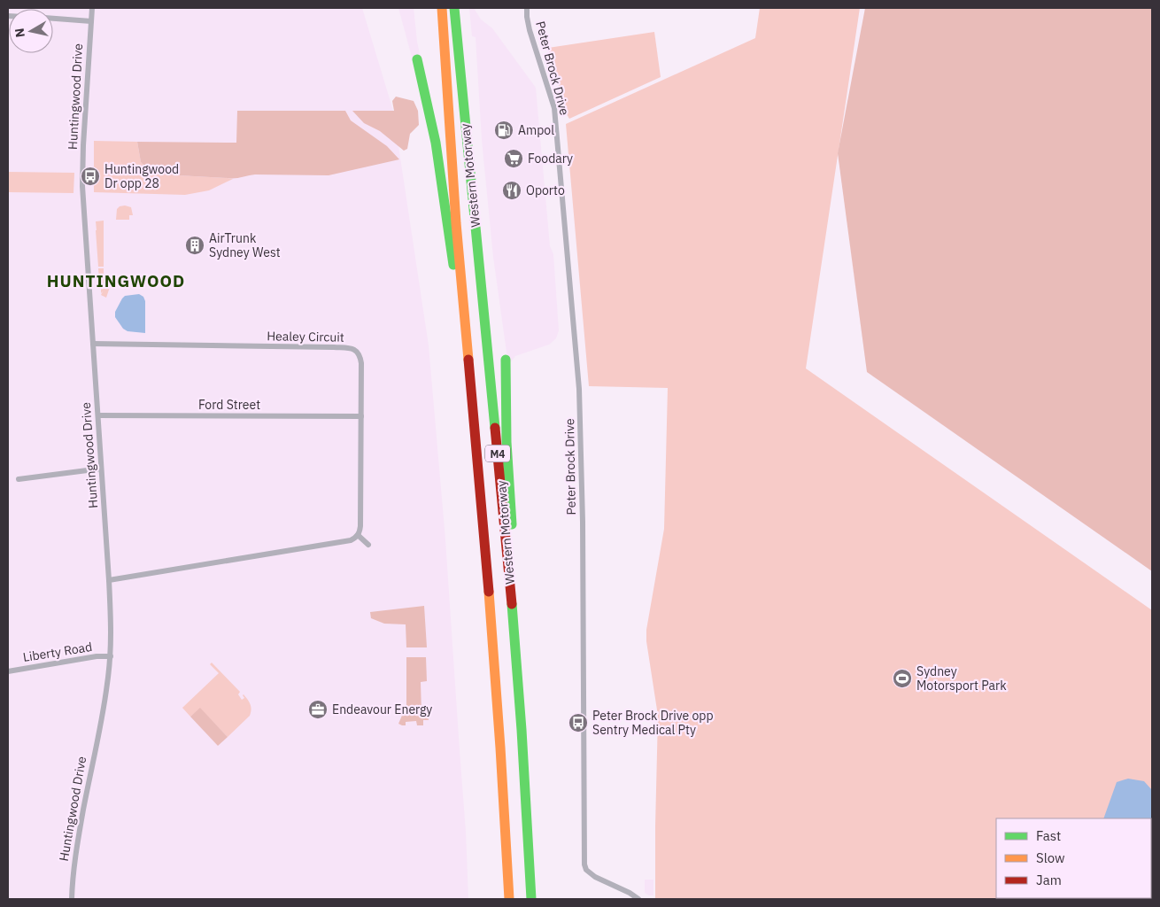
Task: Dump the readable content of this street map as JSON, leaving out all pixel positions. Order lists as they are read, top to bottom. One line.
{"streets":{"highway":["Western Motorway","M4"],"street":["Peter Brock Drive","Huntingwood Drive","Healey Circuit","Ford Street","Liberty Road"]},"crossings":[["Huntingwood Drive","Healey Circuit"],["Huntingwood Drive","Ford Street"],["Huntingwood Drive","Liberty Road"],["Healey Circuit","Ford Street"]],"districts":["HUNTINGWOOD"],"places":{"fuel station":["Ampol"],"supermarket":["Foodary"],"bus stop":["Huntingwood Dr opp 28","Peter Brock Drive opp Sentry Medical Pty"],"restaurant":["Oporto"],"building":["AirTrunk Sydney West"],"sports":["Sydney Motorsport Park"],"office":["Endeavour Energy"]},"legend":["Fast","Slow","Jam"],"north":"left"}
